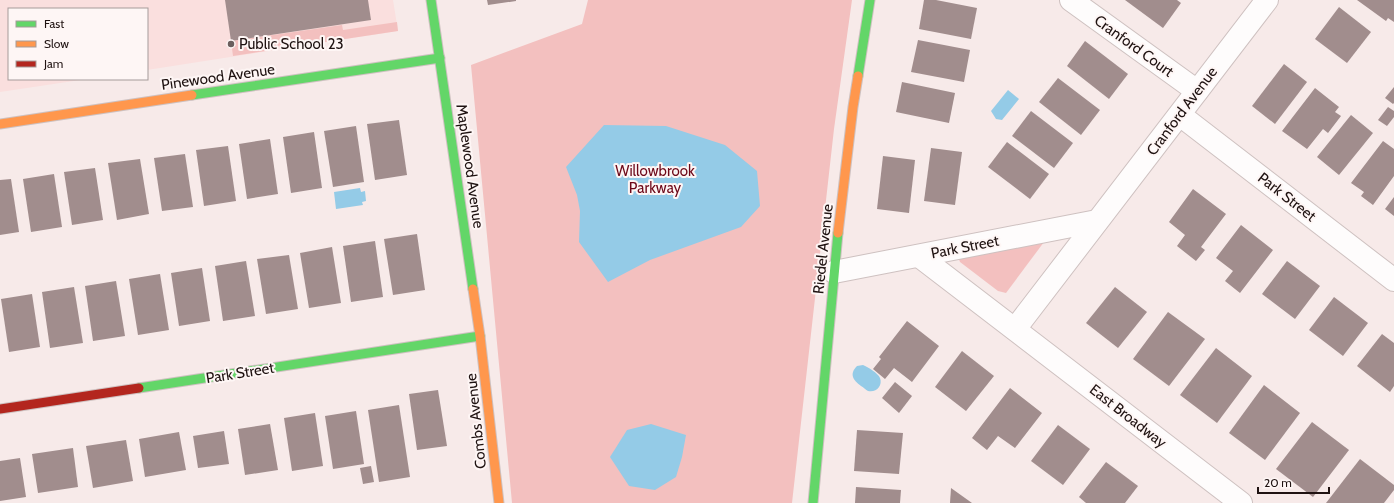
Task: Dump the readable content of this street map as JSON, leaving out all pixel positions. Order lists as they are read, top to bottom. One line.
{"streets":{"street":["Cranford Court","Pinewood Avenue","Cranford Avenue","Maplewood Avenue","Park Street","Riedel Avenue","East Broadway","Combs Avenue"]},"crossings":[["Cranford Court","Cranford Avenue"],["Pinewood Avenue","Maplewood Avenue"],["Cranford Avenue","Park Street"],["Maplewood Avenue","Park Street"],["Maplewood Avenue","Combs Avenue"],["Park Street","Riedel Avenue"],["Park Street","East Broadway"],["Park Street","Combs Avenue"]],"parks":["Willowbrook Parkway"],"places":["Public School 23"],"legend":["Fast","Slow","Jam"],"scale_bar":"20 m"}
